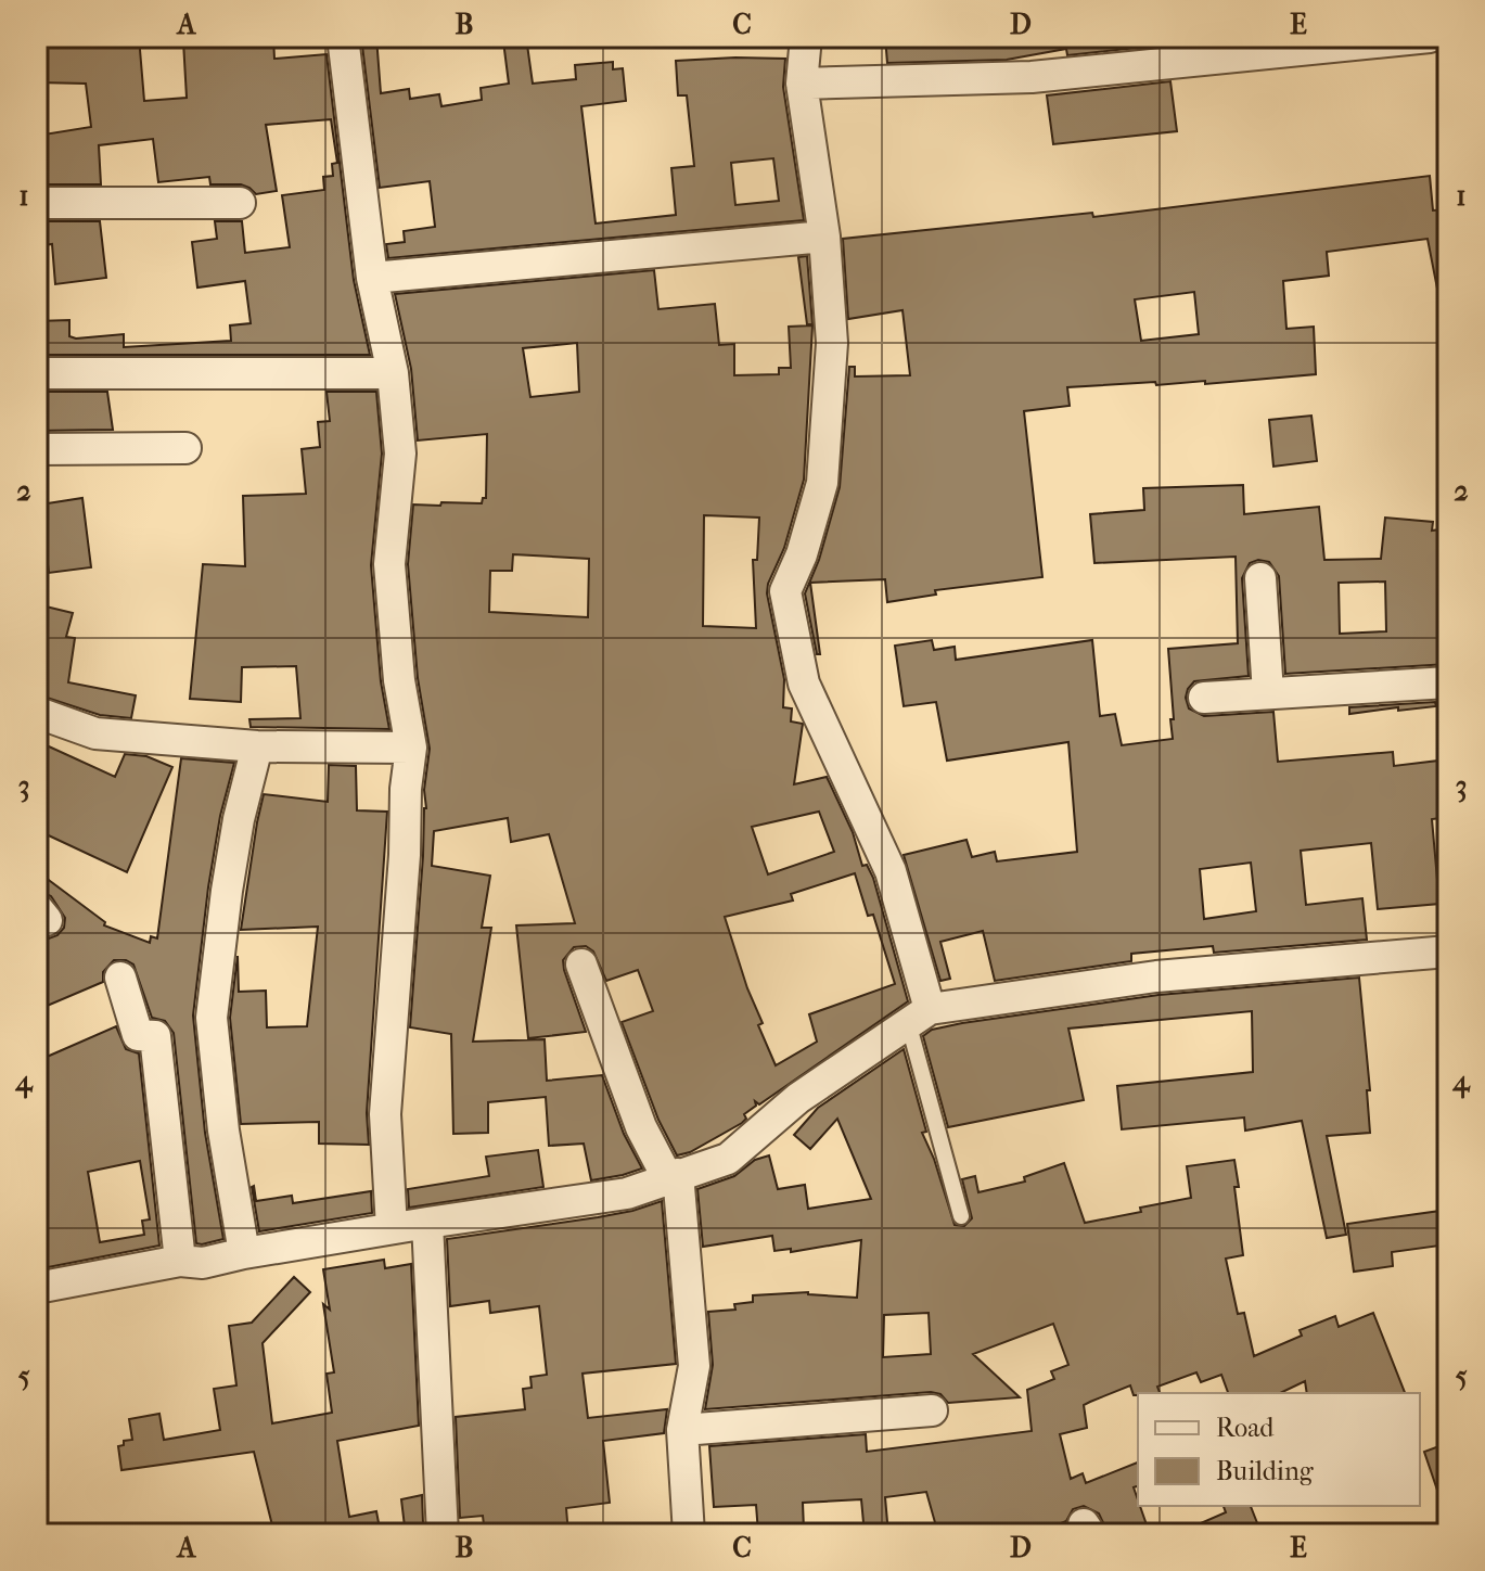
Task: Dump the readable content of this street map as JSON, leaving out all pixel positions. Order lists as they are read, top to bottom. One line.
{"legend":["Road","Building"],"grid":{"columns":["A","B","C","D","E"],"rows":["1","2","3","4","5"]}}
